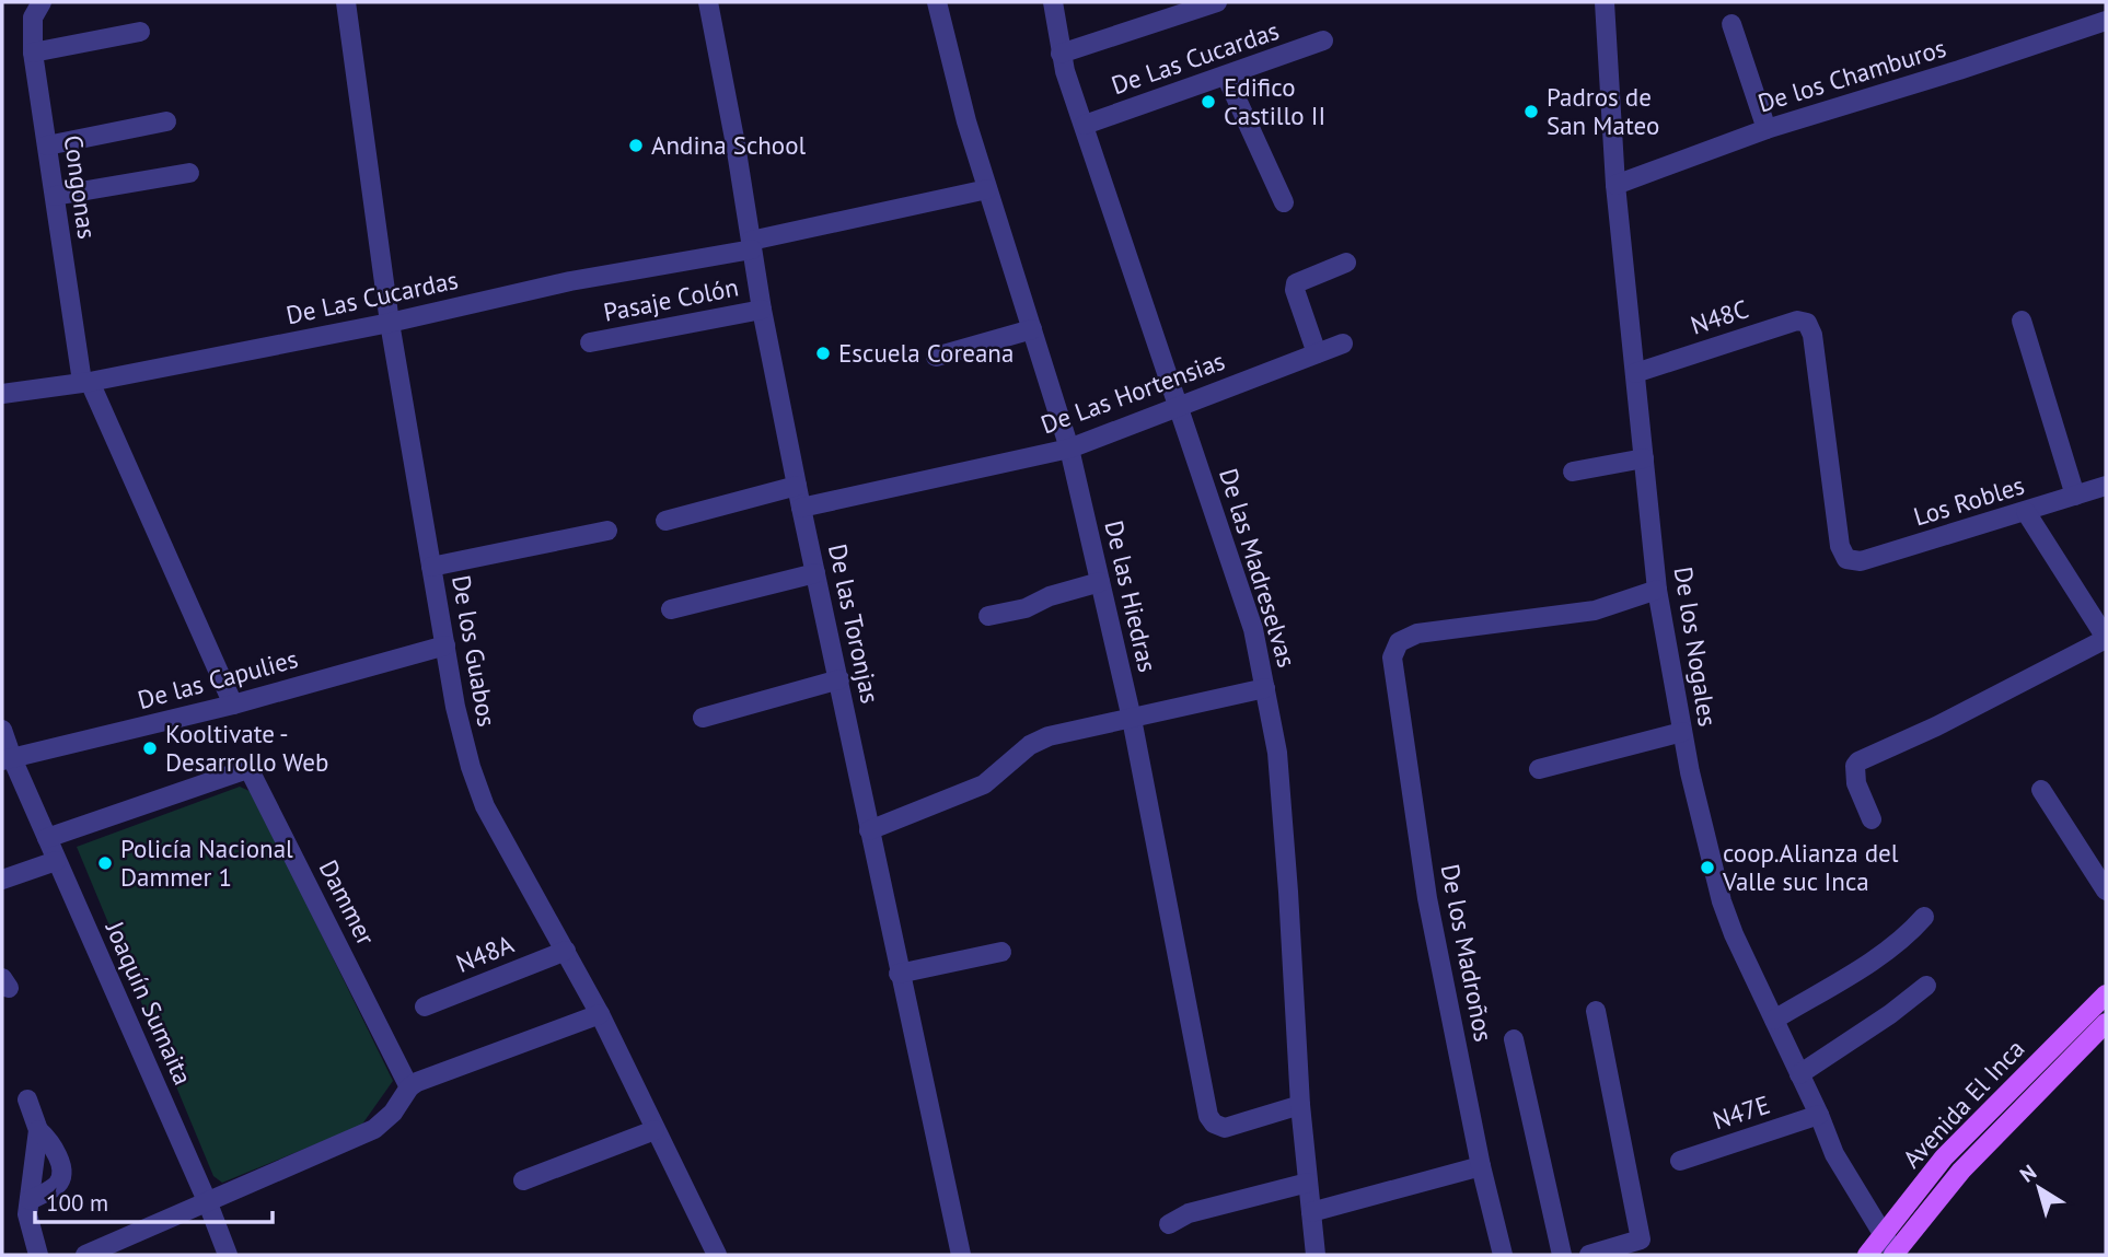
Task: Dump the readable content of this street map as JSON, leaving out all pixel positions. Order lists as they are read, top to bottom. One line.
{"streets":{"main road":["Avenida El Inca"],"street":["De Las Cucardas","De los Chamburos","Congonas","Pasaje Colón","N48C","De Las Hortensias","Los Robles","De las Madreselvas","De las Hiedras","De las Toronjas","De los Nogales","De los Guabos","De las Capulies","Dammer","De los Madroños","N48A","Joaquín Sumaita","N47E"]},"crossings":[["De Las Cucardas","Congonas"],["De Las Cucardas","De las Madreselvas"],["De Las Cucardas","De las Hiedras"],["De Las Cucardas","De las Toronjas"],["De Las Cucardas","De los Guabos"],["De los Chamburos","De los Nogales"],["Congonas","De las Capulies"],["Pasaje Colón","De las Toronjas"],["N48C","Los Robles"],["N48C","De los Nogales"],["De Las Hortensias","De las Madreselvas"],["De Las Hortensias","De las Hiedras"],["De Las Hortensias","De las Toronjas"],["De las Madreselvas","De las Hiedras"],["De los Nogales","De los Madroños"],["De los Nogales","Avenida El Inca"],["De los Nogales","N47E"],["De los Guabos","De las Capulies"],["De los Guabos","N48A"],["De las Capulies","Joaquín Sumaita"],["Dammer","Joaquín Sumaita"]],"places":["Edifico Castillo II","Padros de San Mateo","Andina School","Escuela Coreana","Kooltivate - Desarrollo Web","Policía Nacional Dammer 1","coop.Alianza del Valle suc Inca"],"scale_bar":"100 m","north":"top left"}
